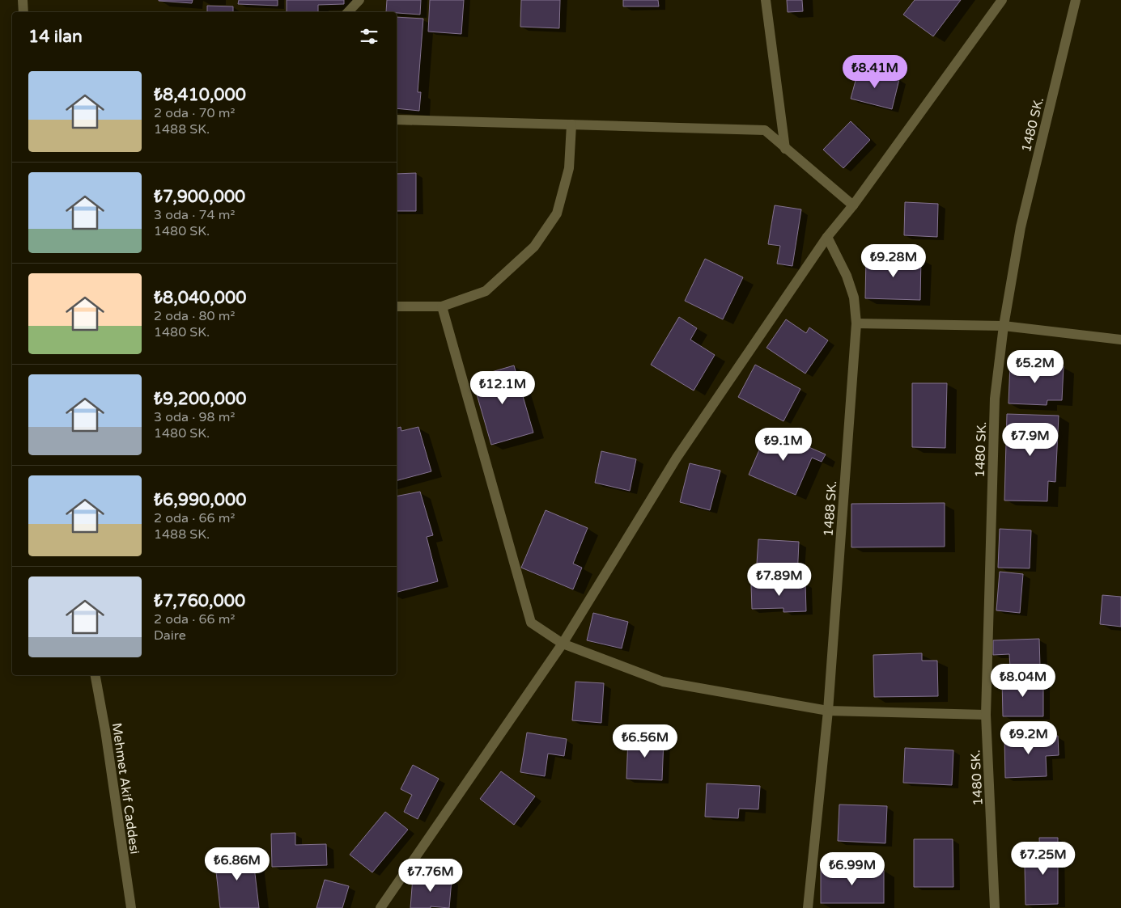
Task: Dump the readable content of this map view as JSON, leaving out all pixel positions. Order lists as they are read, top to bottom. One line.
{"streets":{"street":["1480 SK.","1488 SK.","Mehmet Akif Caddesi"]},"page":{"heading":"14 ilan","price":["₺8.41M","₺9.28M","₺5.2M","₺12.1M","₺7.9M","₺9.1M","₺7.89M","₺8.04M","₺9.2M","₺6.56M","₺7.25M","₺6.86M","₺6.99M","₺7.76M"],"list":[{"name":"₺8,410,000","note":"2 oda · 70 m² · 1488 SK."},{"name":"₺7,900,000","note":"3 oda · 74 m² · 1480 SK."},{"name":"₺8,040,000","note":"2 oda · 80 m² · 1480 SK."},{"name":"₺9,200,000","note":"3 oda · 98 m² · 1480 SK."},{"name":"₺6,990,000","note":"2 oda · 66 m² · 1488 SK."},{"name":"₺7,760,000","note":"2 oda · 66 m² · Daire"}]}}
